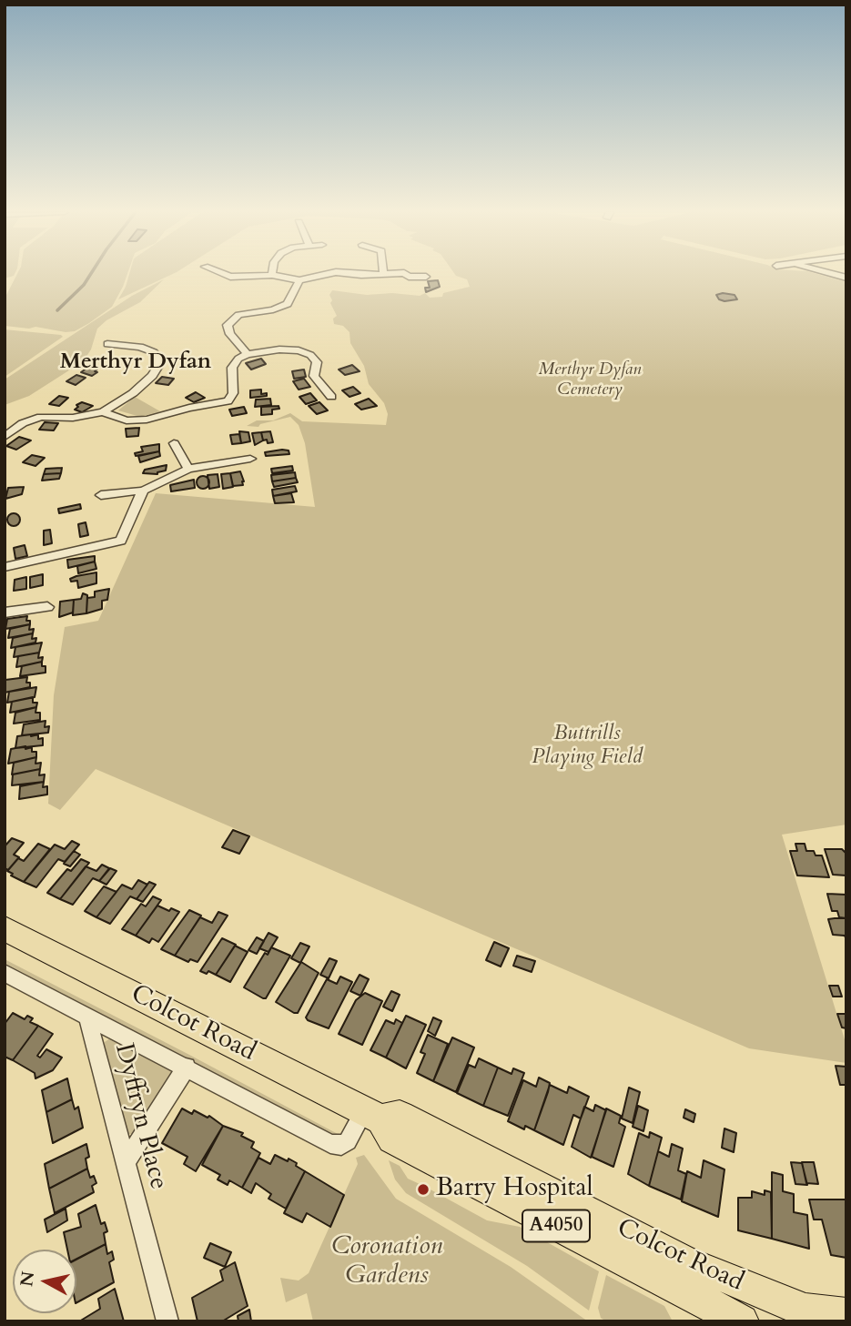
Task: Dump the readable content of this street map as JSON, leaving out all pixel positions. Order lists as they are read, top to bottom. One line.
{"streets":{"main road":["Colcot Road","A4050"],"street":["Dyffryn Place"]},"districts":["Merthyr Dyfan"],"parks":["Merthyr Dyfan Cemetery","Buttrills Playing Field","Coronation Gardens"],"places":["Barry Hospital"],"north":"left"}
